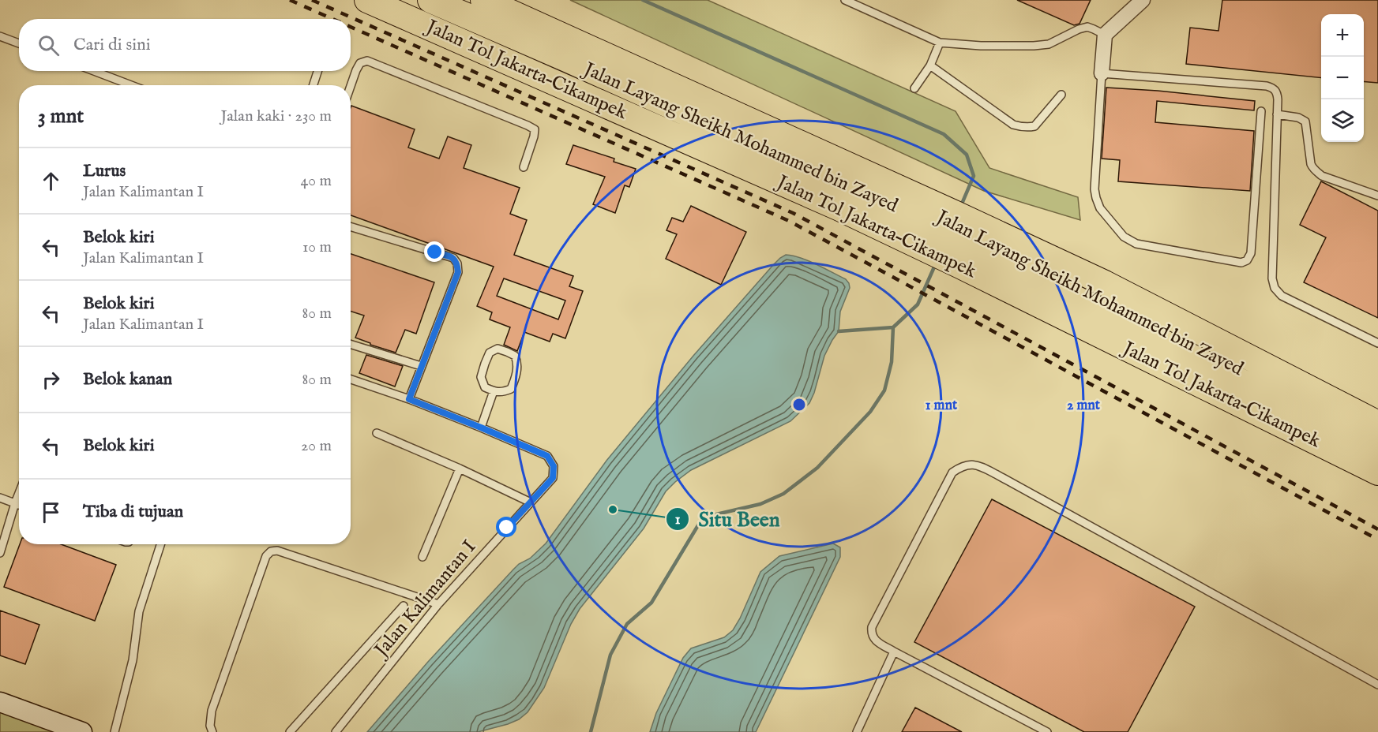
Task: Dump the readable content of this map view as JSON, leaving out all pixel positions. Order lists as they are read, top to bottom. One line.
{"streets":{"highway":["Jalan Tol Jakarta–Cikampek","Jalan Layang Sheikh Mohammed bin Zayed"],"lane":["Jalan Kalimantan I"]},"places":["Situ Been"],"page":{"map_buttons":["+","−"],"search":"Cari di sini","heading":["3 mnt","Jalan kaki · 230 m"],"list":[["Lurus","Jalan Kalimantan I","40 m"],["Belok kiri","Jalan Kalimantan I","10 m"],["Belok kiri","Jalan Kalimantan I","80 m"],["Belok kanan","80 m"],["Belok kiri","20 m"],"Tiba di tujuan"]},"rings":["1 mnt","2 mnt"]}
